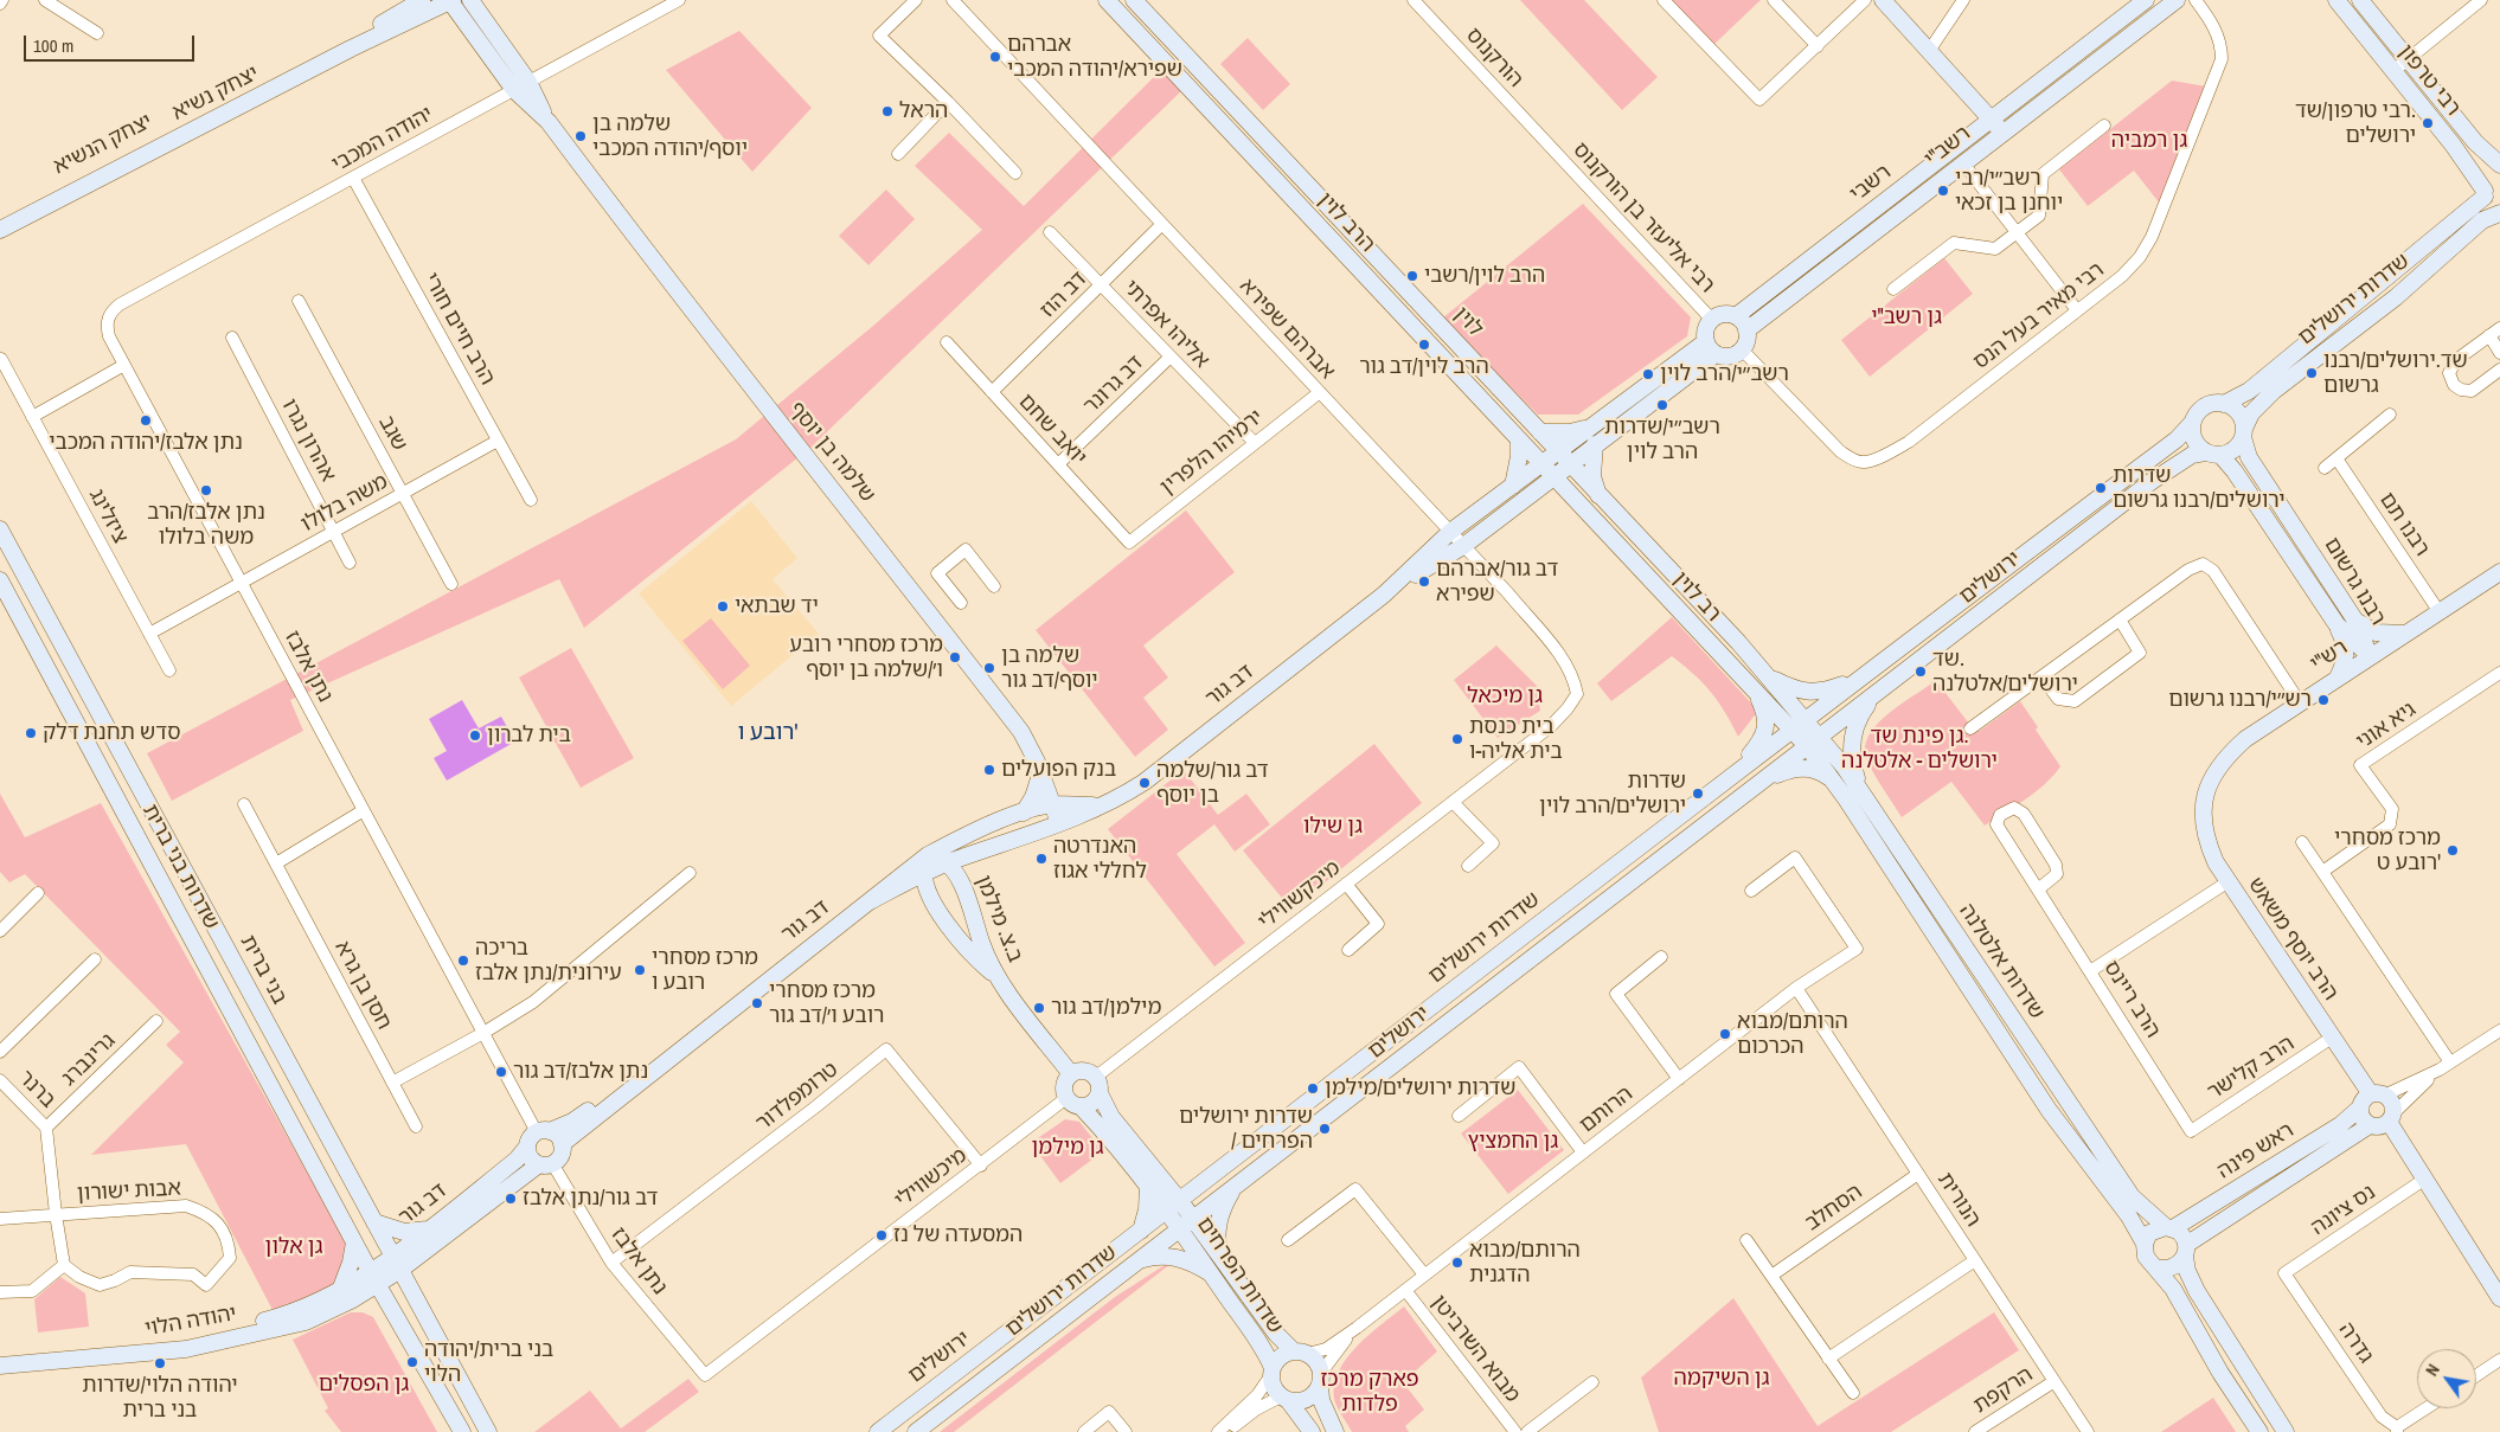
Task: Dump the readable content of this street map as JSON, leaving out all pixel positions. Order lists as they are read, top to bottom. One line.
{"streets":{"main road":["רבי טרפון","יצחק נשיא","יצחק הנשיא","רשב\"י","רשבי","הרב לוין","שדרות ירושלים","לוין","שלמה בן יוסף","ירושלים","רבנו גרשום","רב לוין","רש\"י","דב גור","שדרות בני ברית","ב.צ. מילמן","הרב יוסף משאש","שדרות אלטלנה","בני ברית","ראש פינה","שדרות הפרחים","יהודה הלוי"],"street":["הורקנוס","יהודה המכבי","רבי אליעזר בן הורקנוס","דב הוז","רבי מאיר בעל הנס","אליהו אפרתי","הרב חיים חורי","אברהם שפירא","דב גרונר","יואב שחם","שגב","אהרון נגרו","ירמיהו הלפרין","משה בלולו","ציזלינג","רבנו תם","נתן אלבז","גיא אוני","מיכקשווילי","חסן בן גרא","הרב ריינס","גרינברג","הרב קלישר","ברנר","טרומפלדור","הרותם","מיכשווילי","אבות ישורון","הנורית","הסחלב","נס ציונה","גדרה","מבוא השרביטן","הרקפת"]},"crossings":[["הורקנוס","רבי אליעזר בן הורקנוס"],["רבי טרפון","שדרות ירושלים"],["יצחק נשיא","שלמה בן יוסף"],["יהודה המכבי","הרב חיים חורי"],["יהודה המכבי","שלמה בן יוסף"],["יהודה המכבי","נתן אלבז"],["רשב\"י","רשבי"],["רשב\"י","רבי אליעזר בן הורקנוס"],["רשב\"י","רבי מאיר בעל הנס"],["רשבי","רבי אליעזר בן הורקנוס"],["רשבי","רבי מאיר בעל הנס"],["רבי אליעזר בן הורקנוס","רבי מאיר בעל הנס"],["הרב לוין","רב לוין"],["הרב לוין","דב גור"],["דב הוז","אליהו אפרתי"],["דב הוז","אברהם שפירא"],["דב הוז","יואב שחם"],["שדרות ירושלים","לוין"],["שדרות ירושלים","ירושלים"],["שדרות ירושלים","רבנו גרשום"],["שדרות ירושלים","רב לוין"],["שדרות ירושלים","שדרות אלטלנה"],["שדרות ירושלים","שדרות הפרחים"],["לוין","דב גור"],["לוין","שדרות אלטלנה"],["אליהו אפרתי","דב גרונר"],["אליהו אפרתי","ירמיהו הלפרין"],["הרב חיים חורי","משה בלולו"],["אברהם שפירא","ירמיהו הלפרין"],["אברהם שפירא","דב גור"],["אברהם שפירא","מיכקשווילי"],["דב גרונר","יואב שחם"],["יואב שחם","ירמיהו הלפרין"],["שגב","משה בלולו"],["אהרון נגרו","משה בלולו"],["שלמה בן יוסף","דב גור"],["משה בלולו","נתן אלבז"],["רבנו תם","רש\"י"],["ירושלים","רבנו גרשום"],["ירושלים","רב לוין"],["ירושלים","שדרות אלטלנה"],["רבנו גרשום","רש\"י"],["רב לוין","דב גור"],["רב לוין","שדרות אלטלנה"],["רש\"י","הרב יוסף משאש"],["נתן אלבז","דב גור"],["נתן אלבז","טרומפלדור"],["נתן אלבז","מיכשווילי"],["דב גור","שדרות בני ברית"],["דב גור","ב.צ. מילמן"],["דב גור","בני ברית"],["דב גור","יהודה הלוי"],["שדרות בני ברית","יהודה הלוי"],["מיכקשווילי","מיכשווילי"],["הרב יוסף משאש","הרב קלישר"],["הרב יוסף משאש","ראש פינה"],["הרב יוסף משאש","נס ציונה"],["שדרות אלטלנה","ראש פינה"],["הרב ריינס","הרב קלישר"],["גרינברג","ברנר"],["גרינברג","אבות ישורון"],["ברנר","אבות ישורון"],["טרומפלדור","מיכשווילי"],["הרותם","הנורית"],["הרותם","שדרות הפרחים"],["הרותם","מבוא השרביטן"],["הנורית","הסחלב"],["הנורית","הרקפת"],["נס ציונה","גדרה"]],"districts":["רובע ו'"],"parks":["גן רמביה","גן רשב\"י","גן מיכאל","גן פינת שד. ירושלים - אלטלנה","גן שילו","גן החמציץ","גן מילמן","גן אלון","גן השיקמה","פארק מרכז פלדות","גן הפסלים"],"places":["אברהם שפירא/יהודה המכבי","הראל","רבי טרפון/שד. ירושלים","שלמה בן יוסף/יהודה המכבי","רשב״י/רבי יוחנן בן זכאי","הרב לוין/רשבי","הרב לוין/דב גור","שד.ירושלים/רבנו גרשום","רשב״י/הרב לוין","רשב״י/שדרות הרב לוין","נתן אלבז/יהודה המכבי","שדרות ירושלים/רבנו גרשום","נתן אלבז/הרב משה בלולו","דב גור/אברהם שפירא","יד שבתאי","מרכז מסחרי רובע ו׳/שלמה בן יוסף","שלמה בן יוסף/דב גור","שד. ירושלים/אלטלנה","רש״י/רבנו גרשום","סדש תחנת דלק","בית לברון","בית כנסת בית אליה-ו","בנק הפועלים","דב גור/שלמה בן יוסף","שדרות ירושלים/הרב לוין","מרכז מסחרי רובע ט'","האנדרטה לחללי אגוז","בריכה עירונית/נתן אלבז","מרכז מסחרי רובע ו","מרכז מסחרי רובע ו׳/דב גור","מילמן/דב גור","הרותם/מבוא הכרכום","נתן אלבז/דב גור","שדרות ירושלים/מילמן","שדרות ירושלים / הפרחים","דב גור/נתן אלבז","המסעדה של נז","הרותם/מבוא הדגנית","בני ברית/יהודה הלוי","יהודה הלוי/שדרות בני ברית"],"scale_bar":"100 m","north":"top left"}
